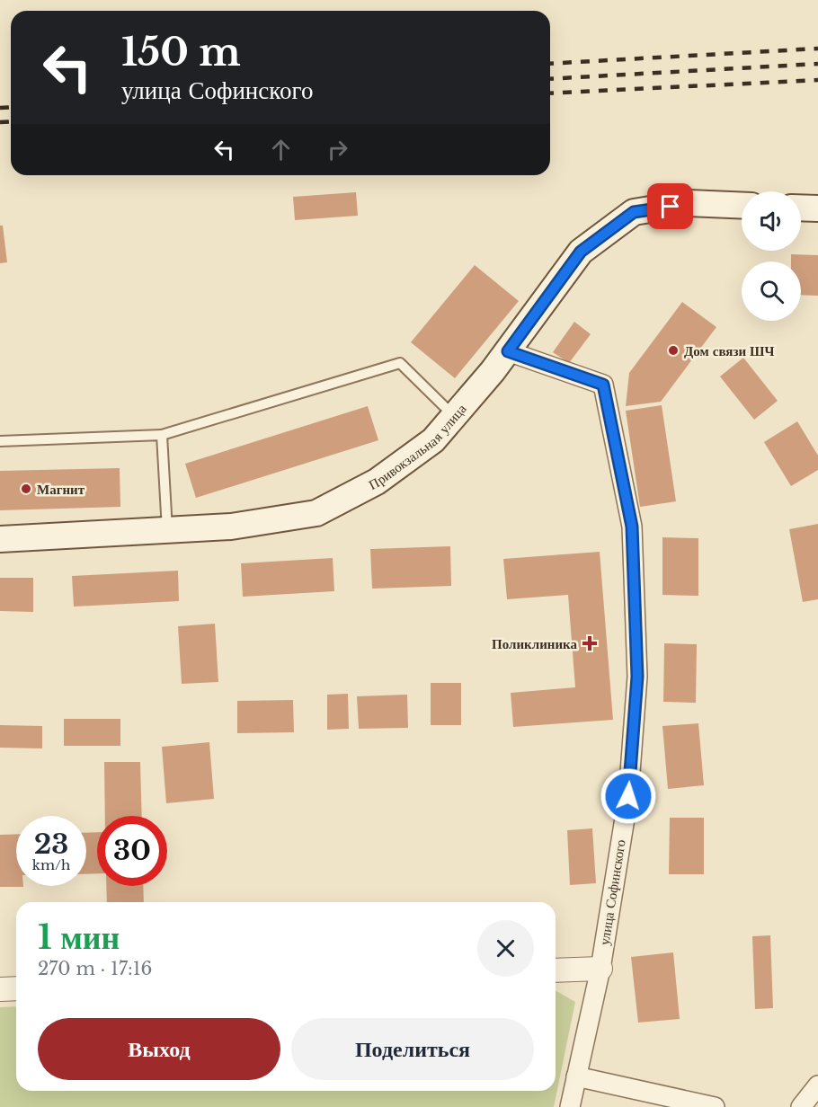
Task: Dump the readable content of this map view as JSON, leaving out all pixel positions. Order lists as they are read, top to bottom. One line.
{"streets":{"main road":["Привокзальная улица"],"street":["улица Софинского"]},"crossings":[["Привокзальная улица","улица Софинского"]],"places":{"other":["Дом связи ШЧ","Магнит"],"health":["Поликлиника"]},"page":{"turn":["150 m","улица Софинского"],"speed":"23 km/h","limit":"30","heading":["1 мин","270 m · 17:16"],"buttons":["Выход","Поделиться"]}}
